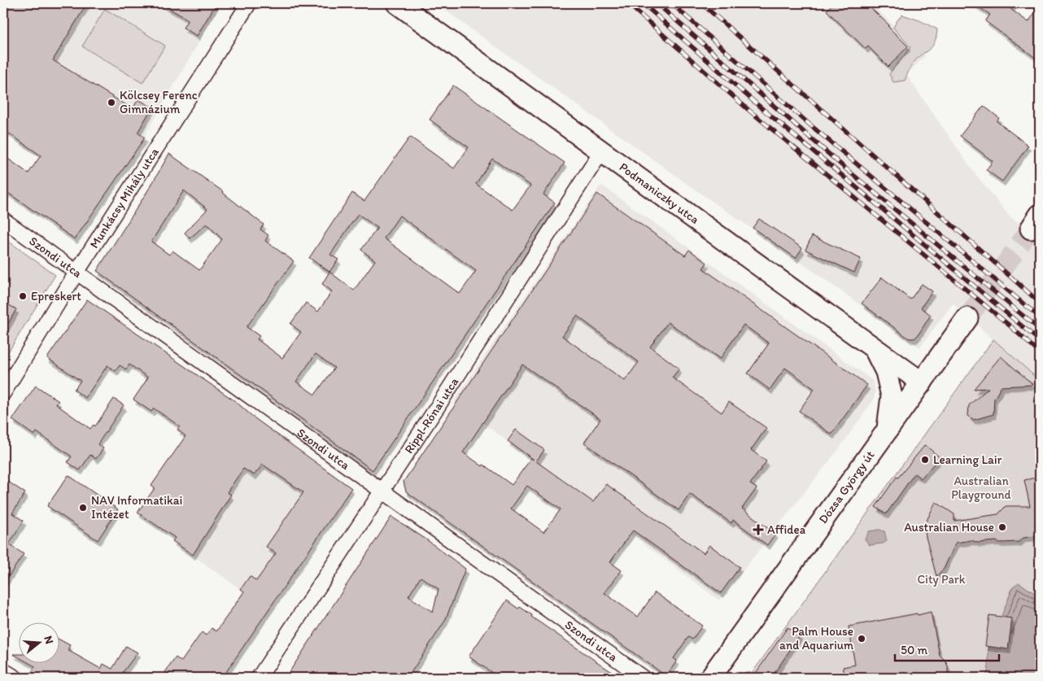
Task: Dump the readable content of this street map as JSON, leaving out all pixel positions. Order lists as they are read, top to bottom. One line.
{"streets":{"street":["Podmaniczky utca","Munkácsy Mihály utca","Szondi utca","Rippl-Rónai utca","Dózsa György út"]},"crossings":[["Podmaniczky utca","Rippl-Rónai utca"],["Podmaniczky utca","Dózsa György út"],["Munkácsy Mihály utca","Szondi utca"],["Szondi utca","Rippl-Rónai utca"]],"parks":["Australian Playground","City Park"],"places":{"other":["Kölcsey Ferenc Gimnázium","Epreskert","Learning Lair","NAV Informatikai Intézet","Australian House","Palm House and Aquarium"],"health":["Affidea"]},"scale_bar":"50 m","north":"right"}
